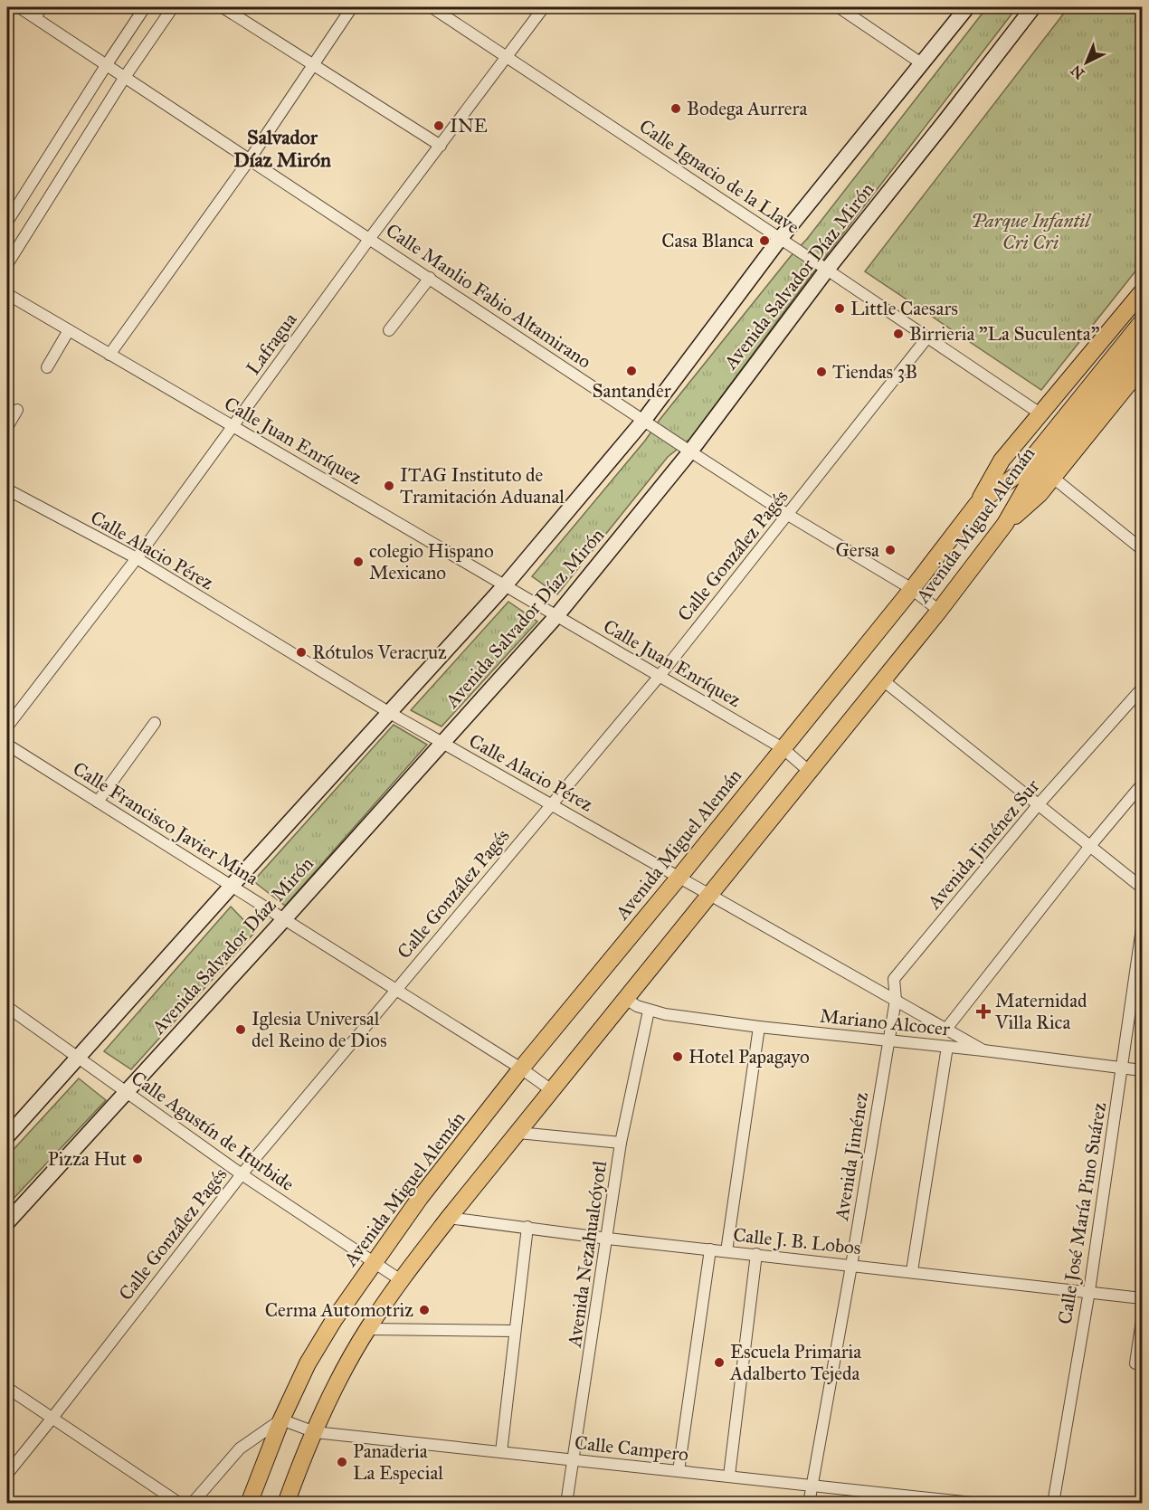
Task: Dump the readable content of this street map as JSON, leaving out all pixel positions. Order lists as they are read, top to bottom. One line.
{"streets":{"main road":["Avenida Salvador Díaz Mirón","Avenida Miguel Alemán"],"street":["Calle Ignacio de la Llave","Calle Manlio Fabio Altamirano","Lafragua","Calle Juan Enríquez","Calle Alacio Pérez","Calle González Pagés","Calle Francisco Javier Mina","Avenida Jiménez Sur","Mariano Alcocer","Calle Agustín de Iturbide","Avenida Jiménez","Calle José María Pino Suárez","Calle J. B. Lobos","Avenida Nezahualcóyotl","Calle Campero"]},"crossings":[["Calle Ignacio de la Llave","Avenida Salvador Díaz Mirón"],["Calle Ignacio de la Llave","Lafragua"],["Calle Ignacio de la Llave","Calle González Pagés"],["Avenida Salvador Díaz Mirón","Calle Manlio Fabio Altamirano"],["Avenida Salvador Díaz Mirón","Calle Juan Enríquez"],["Avenida Salvador Díaz Mirón","Calle Alacio Pérez"],["Avenida Salvador Díaz Mirón","Calle Francisco Javier Mina"],["Avenida Salvador Díaz Mirón","Calle Agustín de Iturbide"],["Calle Manlio Fabio Altamirano","Lafragua"],["Calle Manlio Fabio Altamirano","Avenida Miguel Alemán"],["Calle Manlio Fabio Altamirano","Calle González Pagés"],["Lafragua","Calle Juan Enríquez"],["Lafragua","Calle Alacio Pérez"],["Calle Juan Enríquez","Avenida Miguel Alemán"],["Calle Juan Enríquez","Calle González Pagés"],["Avenida Miguel Alemán","Calle Alacio Pérez"],["Avenida Miguel Alemán","Calle Francisco Javier Mina"],["Avenida Miguel Alemán","Mariano Alcocer"],["Avenida Miguel Alemán","Calle Agustín de Iturbide"],["Avenida Miguel Alemán","Calle J. B. Lobos"],["Avenida Miguel Alemán","Calle Campero"],["Calle Alacio Pérez","Calle González Pagés"],["Calle Alacio Pérez","Avenida Jiménez Sur"],["Calle Alacio Pérez","Mariano Alcocer"],["Calle González Pagés","Calle Francisco Javier Mina"],["Calle González Pagés","Calle Agustín de Iturbide"],["Avenida Jiménez Sur","Mariano Alcocer"],["Avenida Jiménez Sur","Avenida Jiménez"],["Mariano Alcocer","Avenida Jiménez"],["Mariano Alcocer","Calle José María Pino Suárez"],["Mariano Alcocer","Avenida Nezahualcóyotl"],["Avenida Jiménez","Calle J. B. Lobos"],["Avenida Jiménez","Calle Campero"],["Calle José María Pino Suárez","Calle J. B. Lobos"],["Calle J. B. Lobos","Avenida Nezahualcóyotl"],["Avenida Nezahualcóyotl","Calle Campero"]],"districts":["Salvador Díaz Mirón"],"parks":["Parque Infantil Cri Cri"],"places":{"other":["Bodega Aurrera","INE","Casa Blanca","Little Caesars","Birrieria \"La Suculenta\"","Santander","Tiendas 3B","ITAG Instituto de Tramitación Aduanal","Gersa","colegio Hispano Mexicano","Rótulos Veracruz","Iglesia Universal del Reino de Dios","Hotel Papagayo","Pizza Hut","Cerma Automotriz","Escuela Primaria Adalberto Tejeda","Panaderia La Especial"],"health":["Maternidad Villa Rica"]},"north":"bottom left"}
